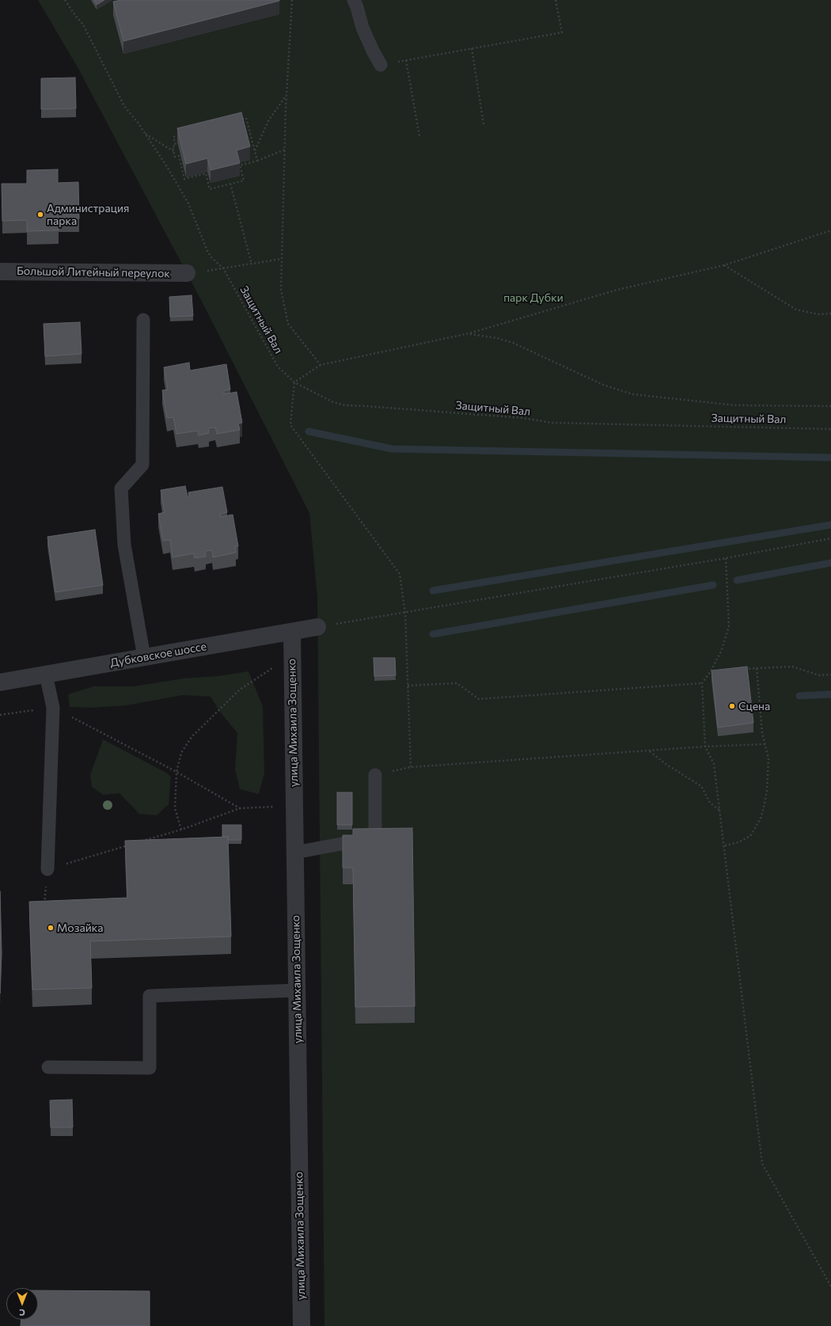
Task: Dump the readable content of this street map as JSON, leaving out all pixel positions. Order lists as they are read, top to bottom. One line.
{"streets":{"street":["Большой Литейный переулок","Дубковское шоссе","улица Михаила Зощенко"],"path":["Защитный Вал"]},"crossings":[["Дубковское шоссе","улица Михаила Зощенко"]],"parks":["парк Дубки"],"places":["Администрация парка","Сцена","Мозайка"],"north":"bottom"}
